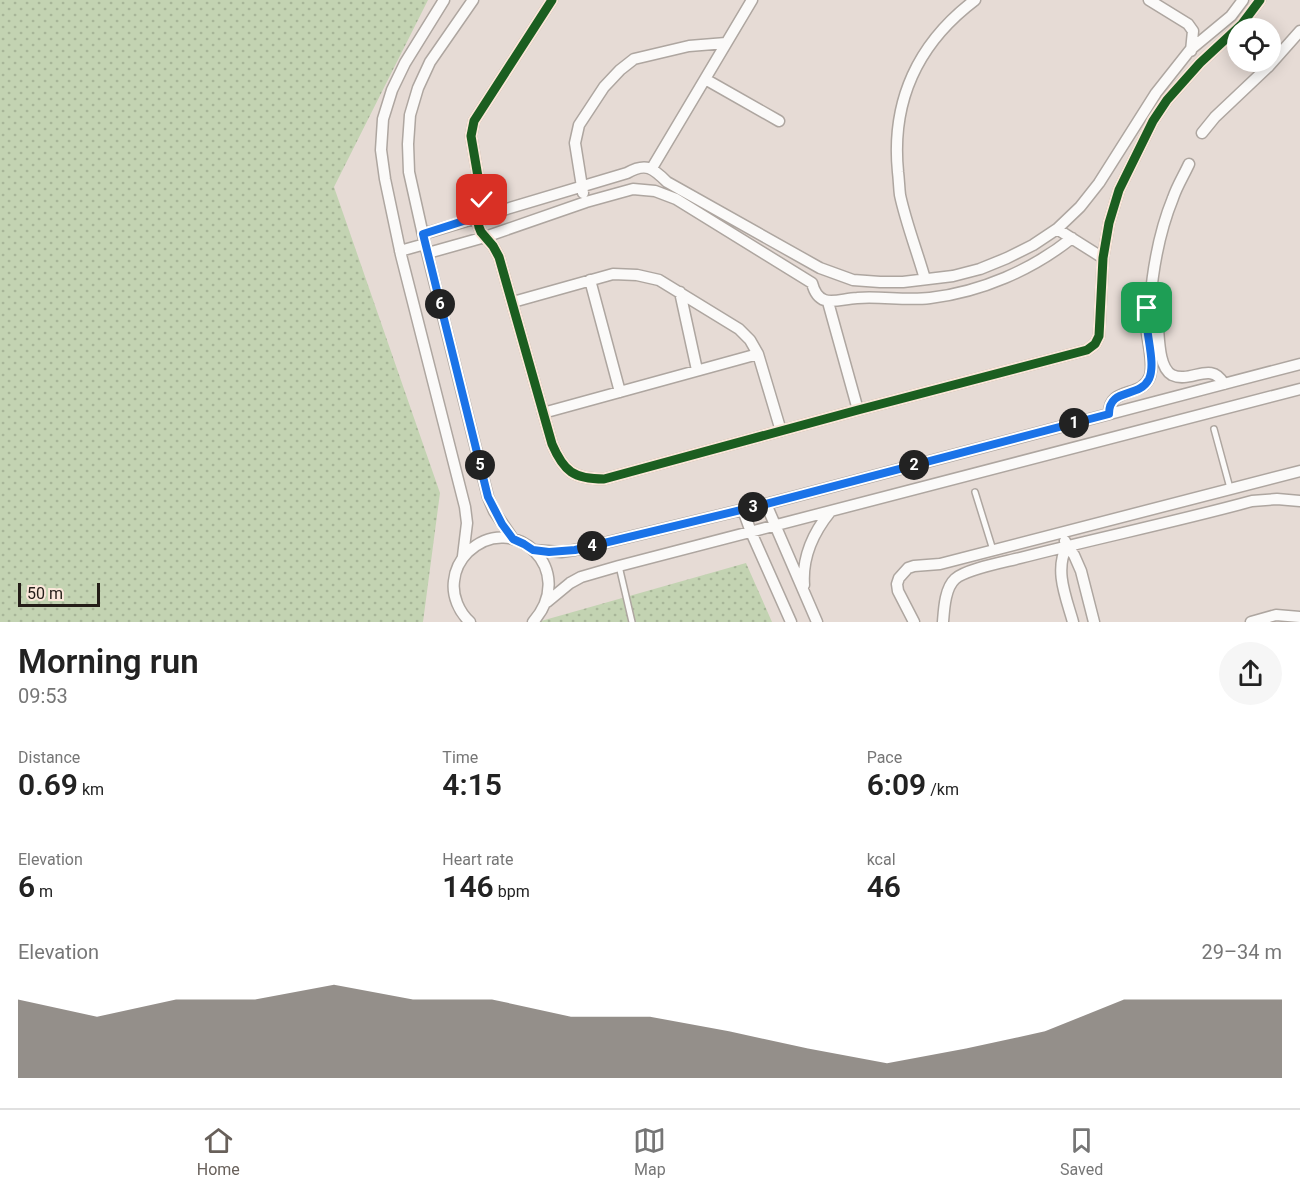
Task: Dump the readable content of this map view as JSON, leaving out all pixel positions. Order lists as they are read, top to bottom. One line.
{"scale_bar":"50 m","page":{"pins":["6","1","2","5","3","4"],"scale":"50 m","heading":["Morning run","09:53"],"stats":[["Distance","0.69 km"],["Time","4:15"],["Pace","6:09 /km"],["Elevation","6 m"],["Heart rate","146 bpm"],["kcal","46"]],"chart":["Elevation","29–34 m"],"tabs":["Home","Map","Saved"]}}
